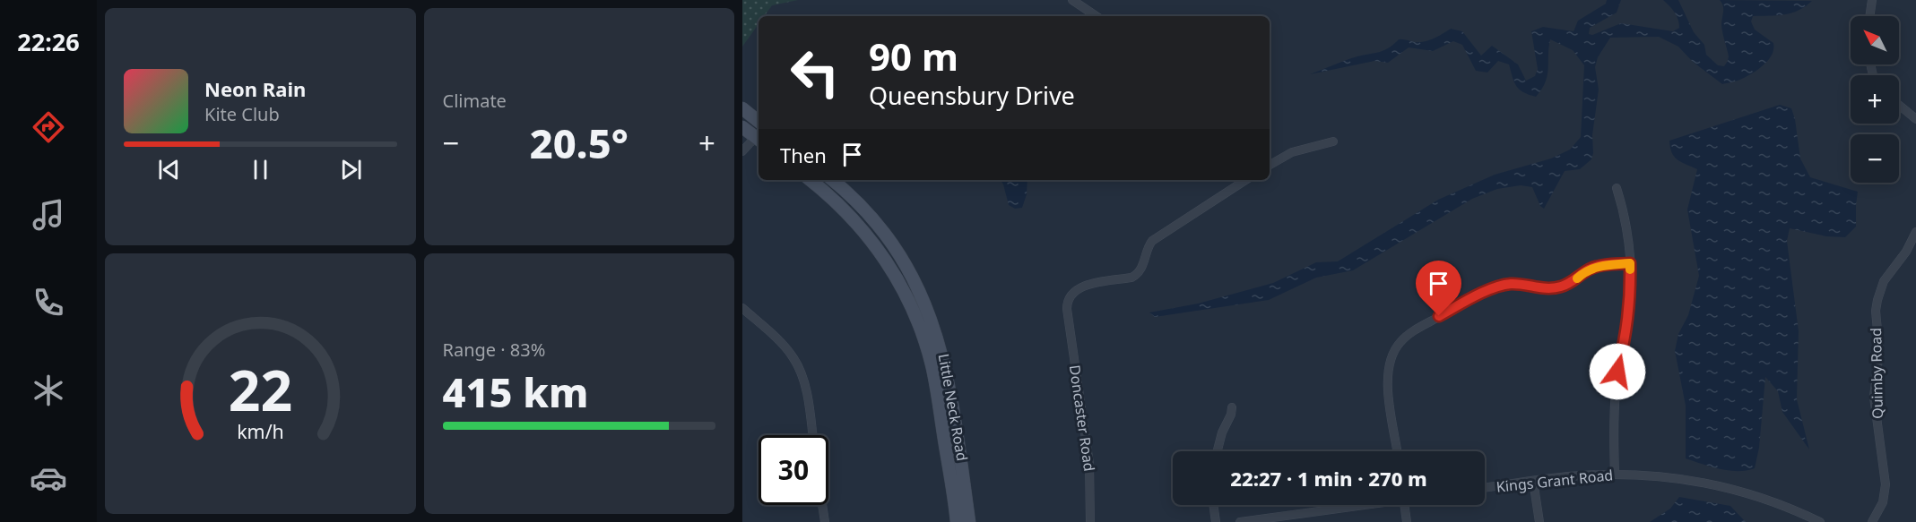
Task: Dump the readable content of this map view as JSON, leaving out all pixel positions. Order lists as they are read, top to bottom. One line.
{"streets":{"street":["Quimby Road","Little Neck Road","Doncaster Road","Kings Grant Road"]},"north":"top left","page":{"tabs":"22:26","tile":["Climate",["Range · 83%","415 km"]],"map_buttons":["+","−"],"turn":["90 m","Queensbury Drive"],"song":["Neon Rain","Kite Club"],"heat":["−","20.5°","+"],"then":"Then","limit":"30","trip":"22:27 · 1 min · 270 m","gauge":["22","km/h"]}}
